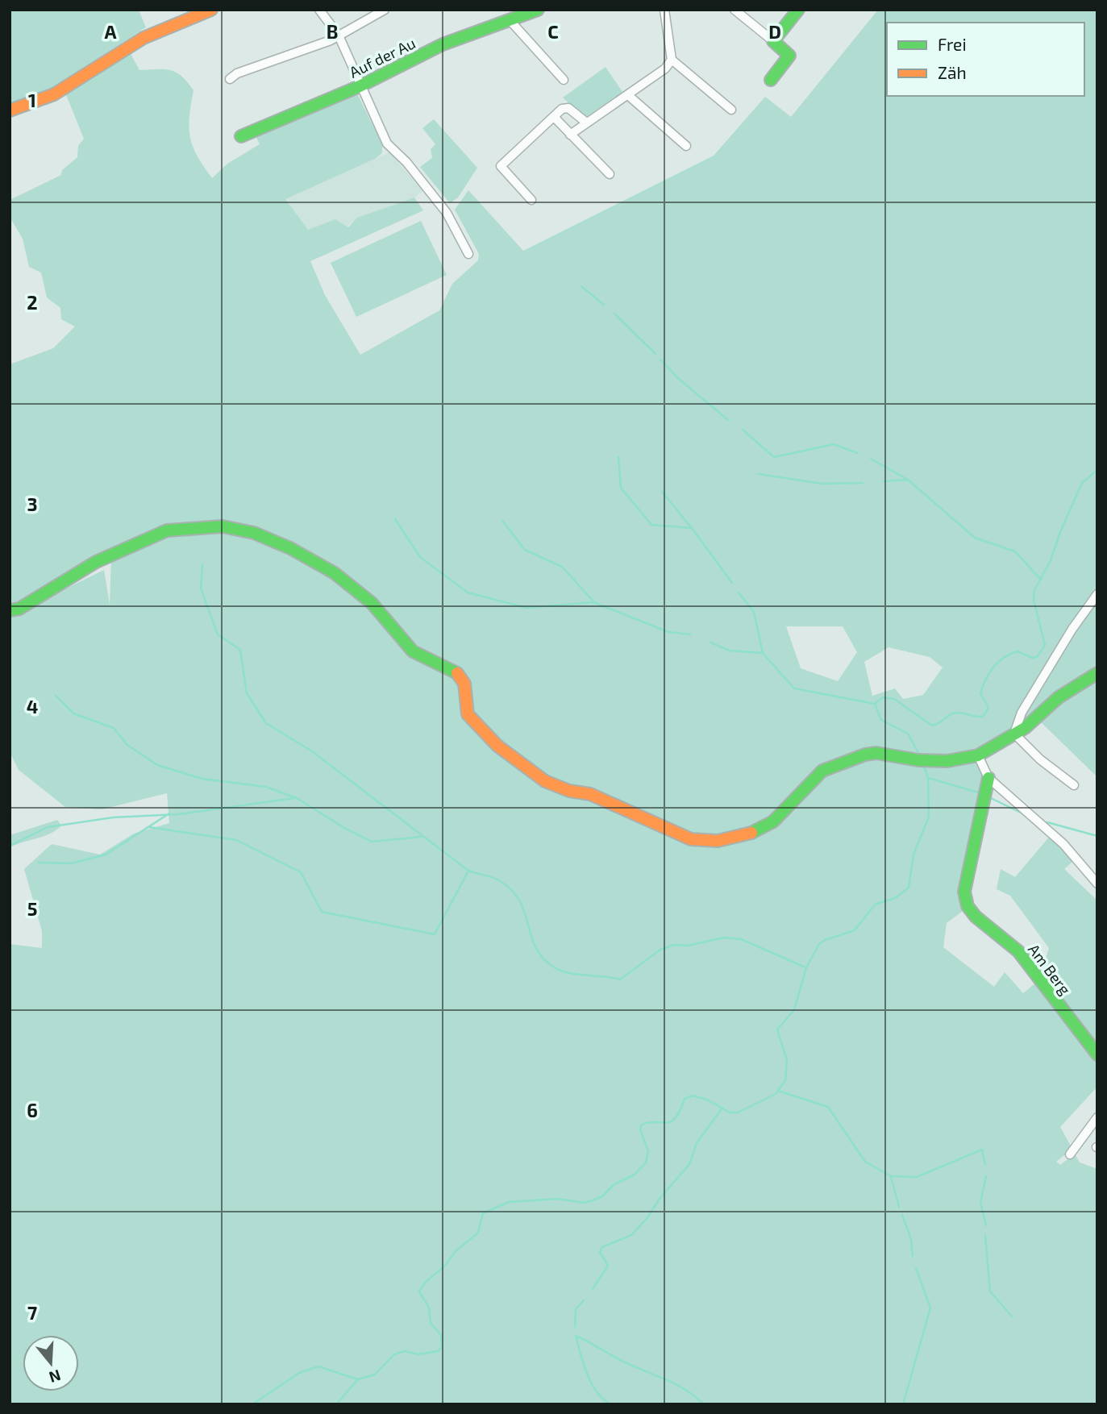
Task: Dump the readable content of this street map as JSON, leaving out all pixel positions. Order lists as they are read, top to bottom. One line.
{"streets":{"street":["Auf der Au","Am Berg"]},"legend":["Frei","Zäh"],"north":"bottom","grid":{"columns":["A","B","C","D"],"rows":["1","2","3","4","5","6","7"]}}
